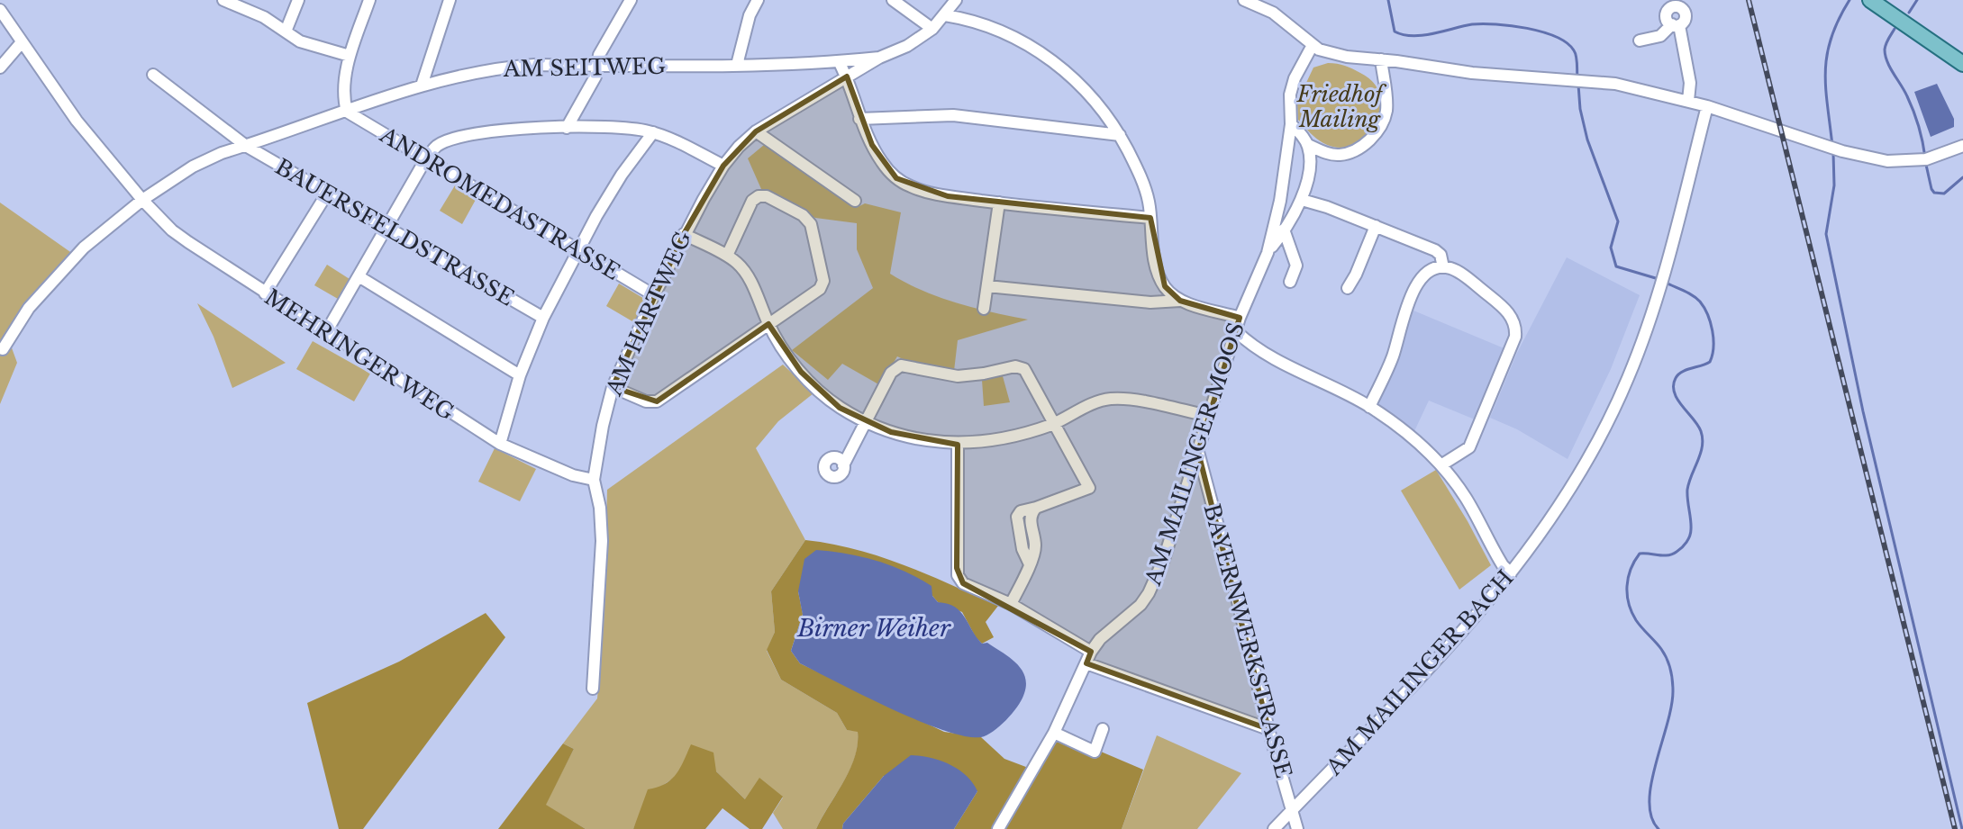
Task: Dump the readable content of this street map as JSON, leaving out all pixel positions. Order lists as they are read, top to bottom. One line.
{"streets":{"street":["AM SEITWEG","ANDROMEDASTRASSE","BAUERSFELDSTRASSE","AM HARTWEG","MEHRINGER WEG","AM MAILINGER MOOS","BAYERNWERKSTRASSE","AM MAILINGER BACH"]},"crossings":[["AM SEITWEG","ANDROMEDASTRASSE"],["AM SEITWEG","BAUERSFELDSTRASSE"],["AM SEITWEG","AM HARTWEG"],["AM SEITWEG","MEHRINGER WEG"],["ANDROMEDASTRASSE","AM HARTWEG"],["AM HARTWEG","MEHRINGER WEG"],["AM MAILINGER MOOS","BAYERNWERKSTRASSE"],["BAYERNWERKSTRASSE","AM MAILINGER BACH"]],"water":["Birner Weiher"],"parks":["Friedhof Mailing"]}
